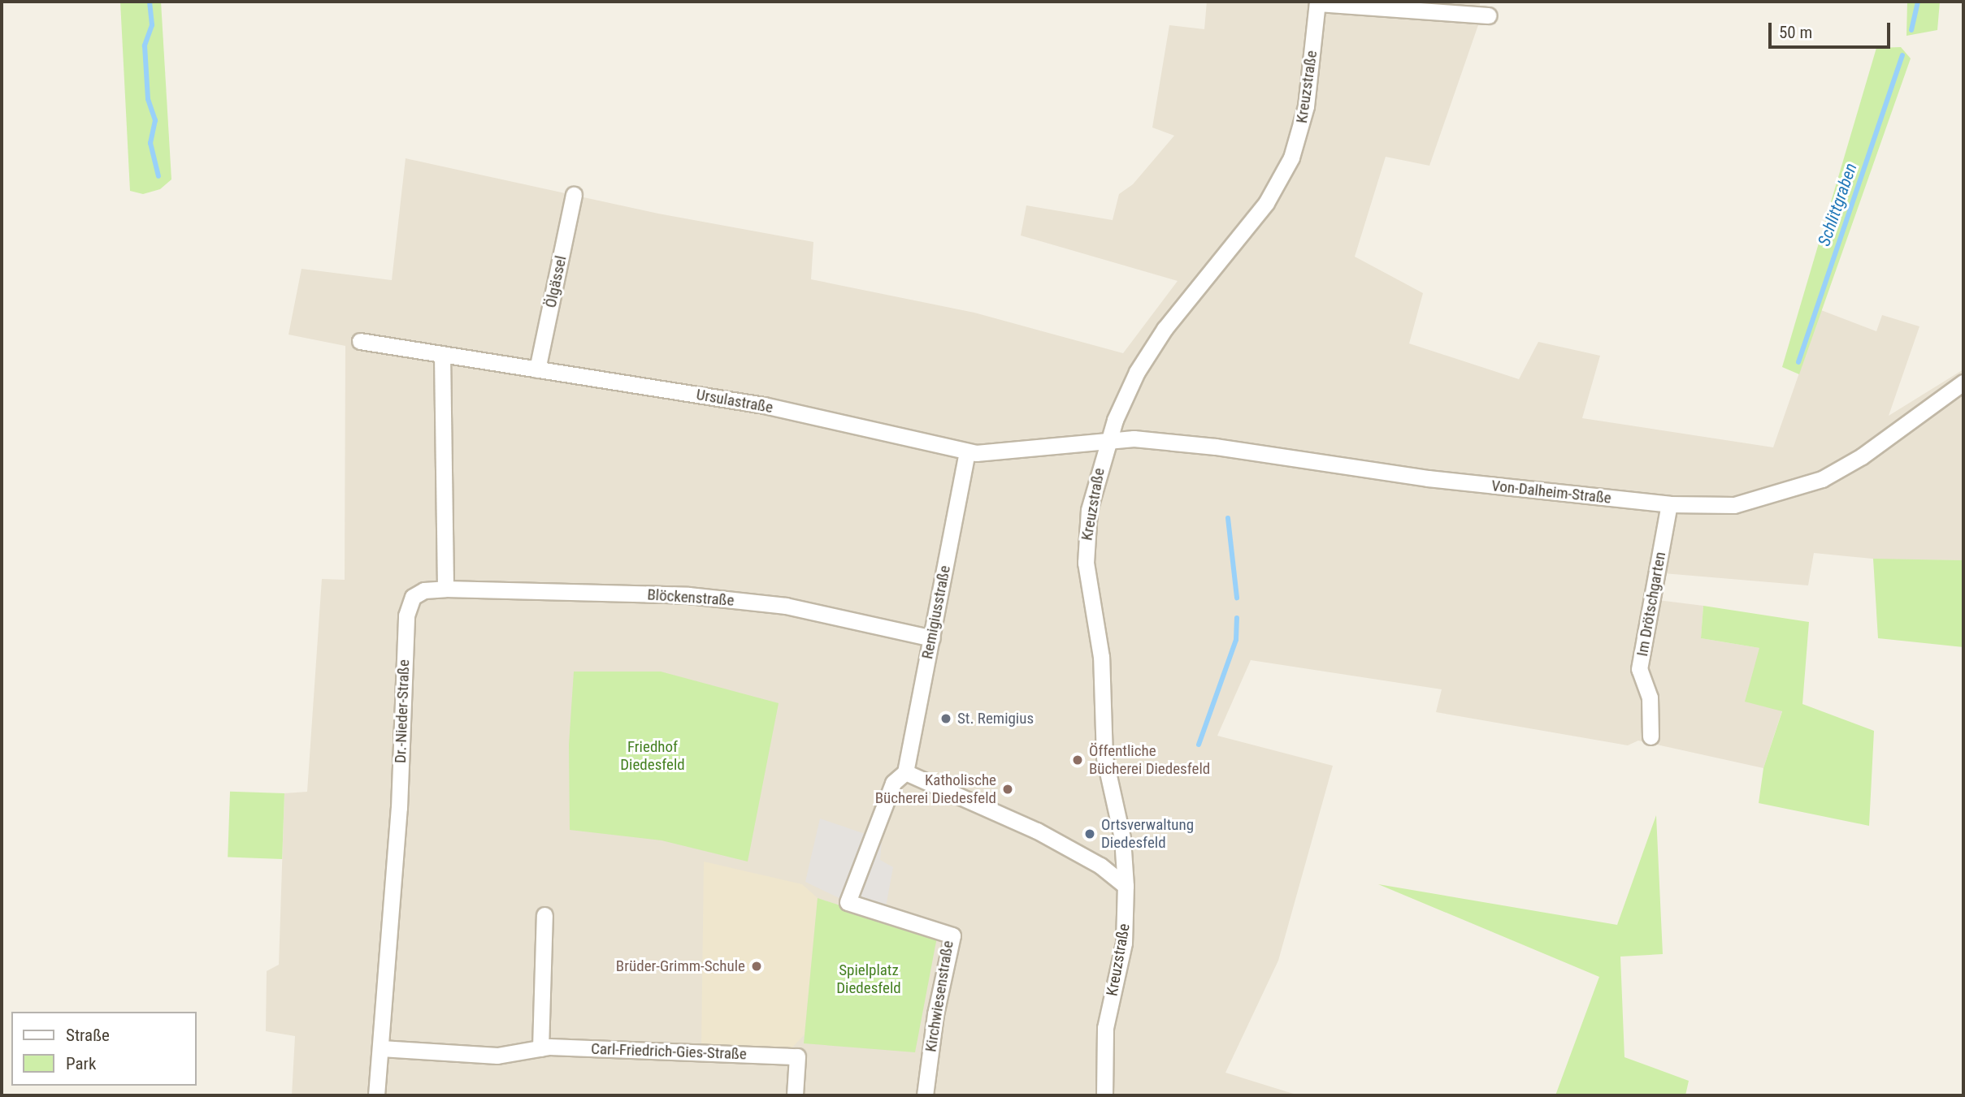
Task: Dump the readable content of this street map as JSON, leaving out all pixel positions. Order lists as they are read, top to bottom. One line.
{"streets":{"street":["Kreuzstraße","Ölgässel","Ursulastraße","Von-Dalheim-Straße","Blöckenstraße","Im Drötschgarten","Remigiusstraße","Dr.-Nieder-Straße","Kirchwiesenstraße","Carl-Friedrich-Gies-Straße"]},"crossings":[["Kreuzstraße","Ursulastraße"],["Kreuzstraße","Von-Dalheim-Straße"],["Ölgässel","Ursulastraße"],["Ursulastraße","Von-Dalheim-Straße"],["Ursulastraße","Remigiusstraße"],["Von-Dalheim-Straße","Im Drötschgarten"],["Blöckenstraße","Remigiusstraße"],["Blöckenstraße","Dr.-Nieder-Straße"],["Remigiusstraße","Kirchwiesenstraße"],["Dr.-Nieder-Straße","Carl-Friedrich-Gies-Straße"]],"water":["Schlittgraben"],"parks":["Friedhof Diedesfeld","Spielplatz Diedesfeld"],"places":["St. Remigius","Öffentliche Bücherei Diedesfeld","Katholische Bücherei Diedesfeld","Ortsverwaltung Diedesfeld","Brüder-Grimm-Schule"],"legend":["Straße","Park"],"scale_bar":"50 m"}
